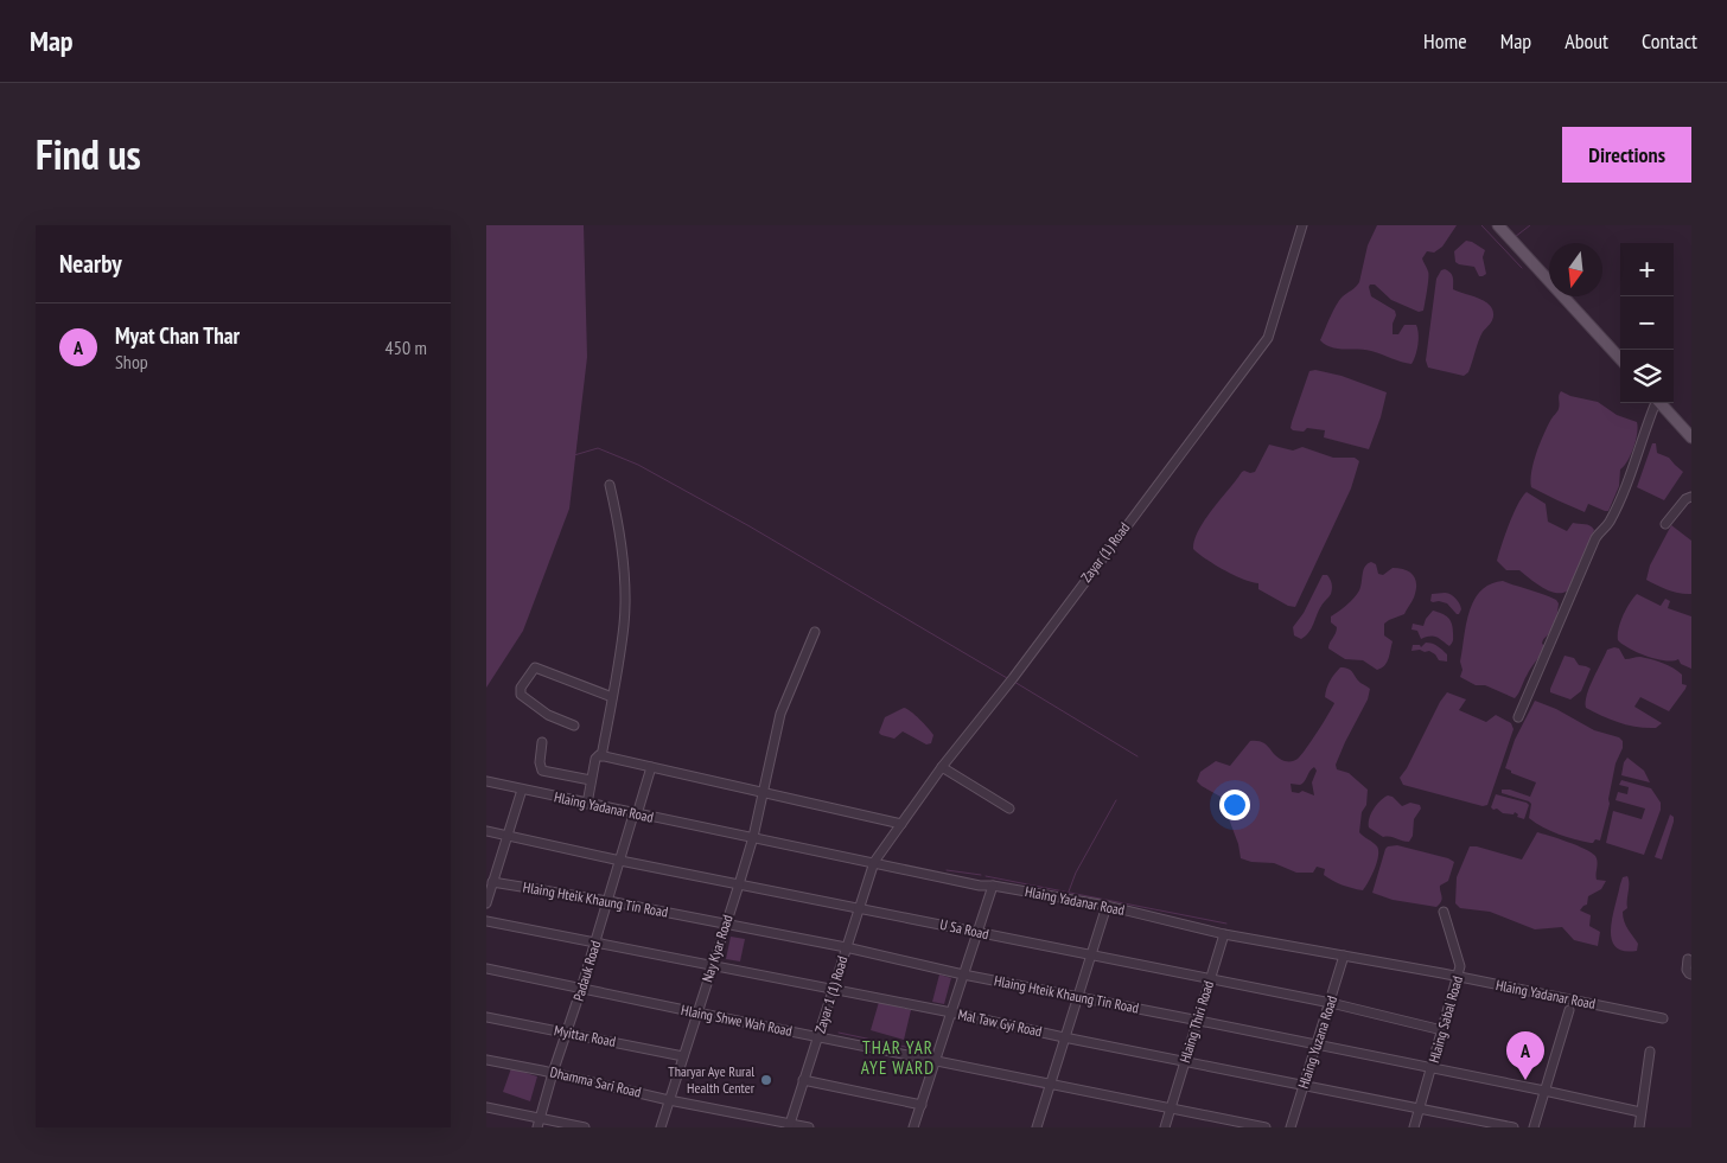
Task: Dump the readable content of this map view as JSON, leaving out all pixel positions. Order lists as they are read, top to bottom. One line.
{"streets":{"street":["Zayar (1) Road","Hlaing Yadanar Road","Hlaing Hteik Khaung Tin Road","U Sa Road","Nay Kyar Road","Padauk Road","Zayar 1 (1) Road","Hlaing Sabal Road","Hlaing Shwe Wah Road","Hlaing Thiri Road","Mal Taw Gyi Road","Myittar Road","Hlaing Yuzana Road","Dhamma Sari Road"]},"crossings":[["Zayar (1) Road","Hlaing Yadanar Road"],["Zayar (1) Road","Zayar 1 (1) Road"],["Hlaing Yadanar Road","Nay Kyar Road"],["Hlaing Yadanar Road","Padauk Road"],["Hlaing Yadanar Road","Zayar 1 (1) Road"],["Hlaing Yadanar Road","Hlaing Sabal Road"],["Hlaing Yadanar Road","Hlaing Thiri Road"],["Hlaing Yadanar Road","Hlaing Yuzana Road"],["Hlaing Hteik Khaung Tin Road","Nay Kyar Road"],["Hlaing Hteik Khaung Tin Road","Padauk Road"],["Hlaing Hteik Khaung Tin Road","Zayar 1 (1) Road"],["Hlaing Hteik Khaung Tin Road","Hlaing Sabal Road"],["Hlaing Hteik Khaung Tin Road","Hlaing Thiri Road"],["Hlaing Hteik Khaung Tin Road","Hlaing Yuzana Road"],["U Sa Road","Nay Kyar Road"],["U Sa Road","Padauk Road"],["U Sa Road","Zayar 1 (1) Road"],["U Sa Road","Hlaing Sabal Road"],["U Sa Road","Hlaing Thiri Road"],["U Sa Road","Hlaing Yuzana Road"],["Nay Kyar Road","Hlaing Shwe Wah Road"],["Nay Kyar Road","Mal Taw Gyi Road"],["Nay Kyar Road","Myittar Road"],["Nay Kyar Road","Dhamma Sari Road"],["Padauk Road","Hlaing Shwe Wah Road"],["Padauk Road","Mal Taw Gyi Road"],["Padauk Road","Myittar Road"],["Padauk Road","Dhamma Sari Road"],["Zayar 1 (1) Road","Hlaing Shwe Wah Road"],["Zayar 1 (1) Road","Mal Taw Gyi Road"],["Zayar 1 (1) Road","Dhamma Sari Road"],["Hlaing Sabal Road","Mal Taw Gyi Road"],["Hlaing Shwe Wah Road","Hlaing Thiri Road"],["Hlaing Thiri Road","Mal Taw Gyi Road"],["Mal Taw Gyi Road","Hlaing Yuzana Road"]],"districts":["THAR YAR AYE WARD"],"places":["Tharyar Aye Rural Health Center"],"north":"bottom","page":{"header":"Map","nav":["Home","Map","About","Contact"],"title":"Find us","buttons":"Directions","heading":"Nearby","map_buttons":["+","−"],"list":[{"mark":"A","name":"Myat Chan Thar","note":"Shop","value":"450 m"}],"pins":"A"}}
